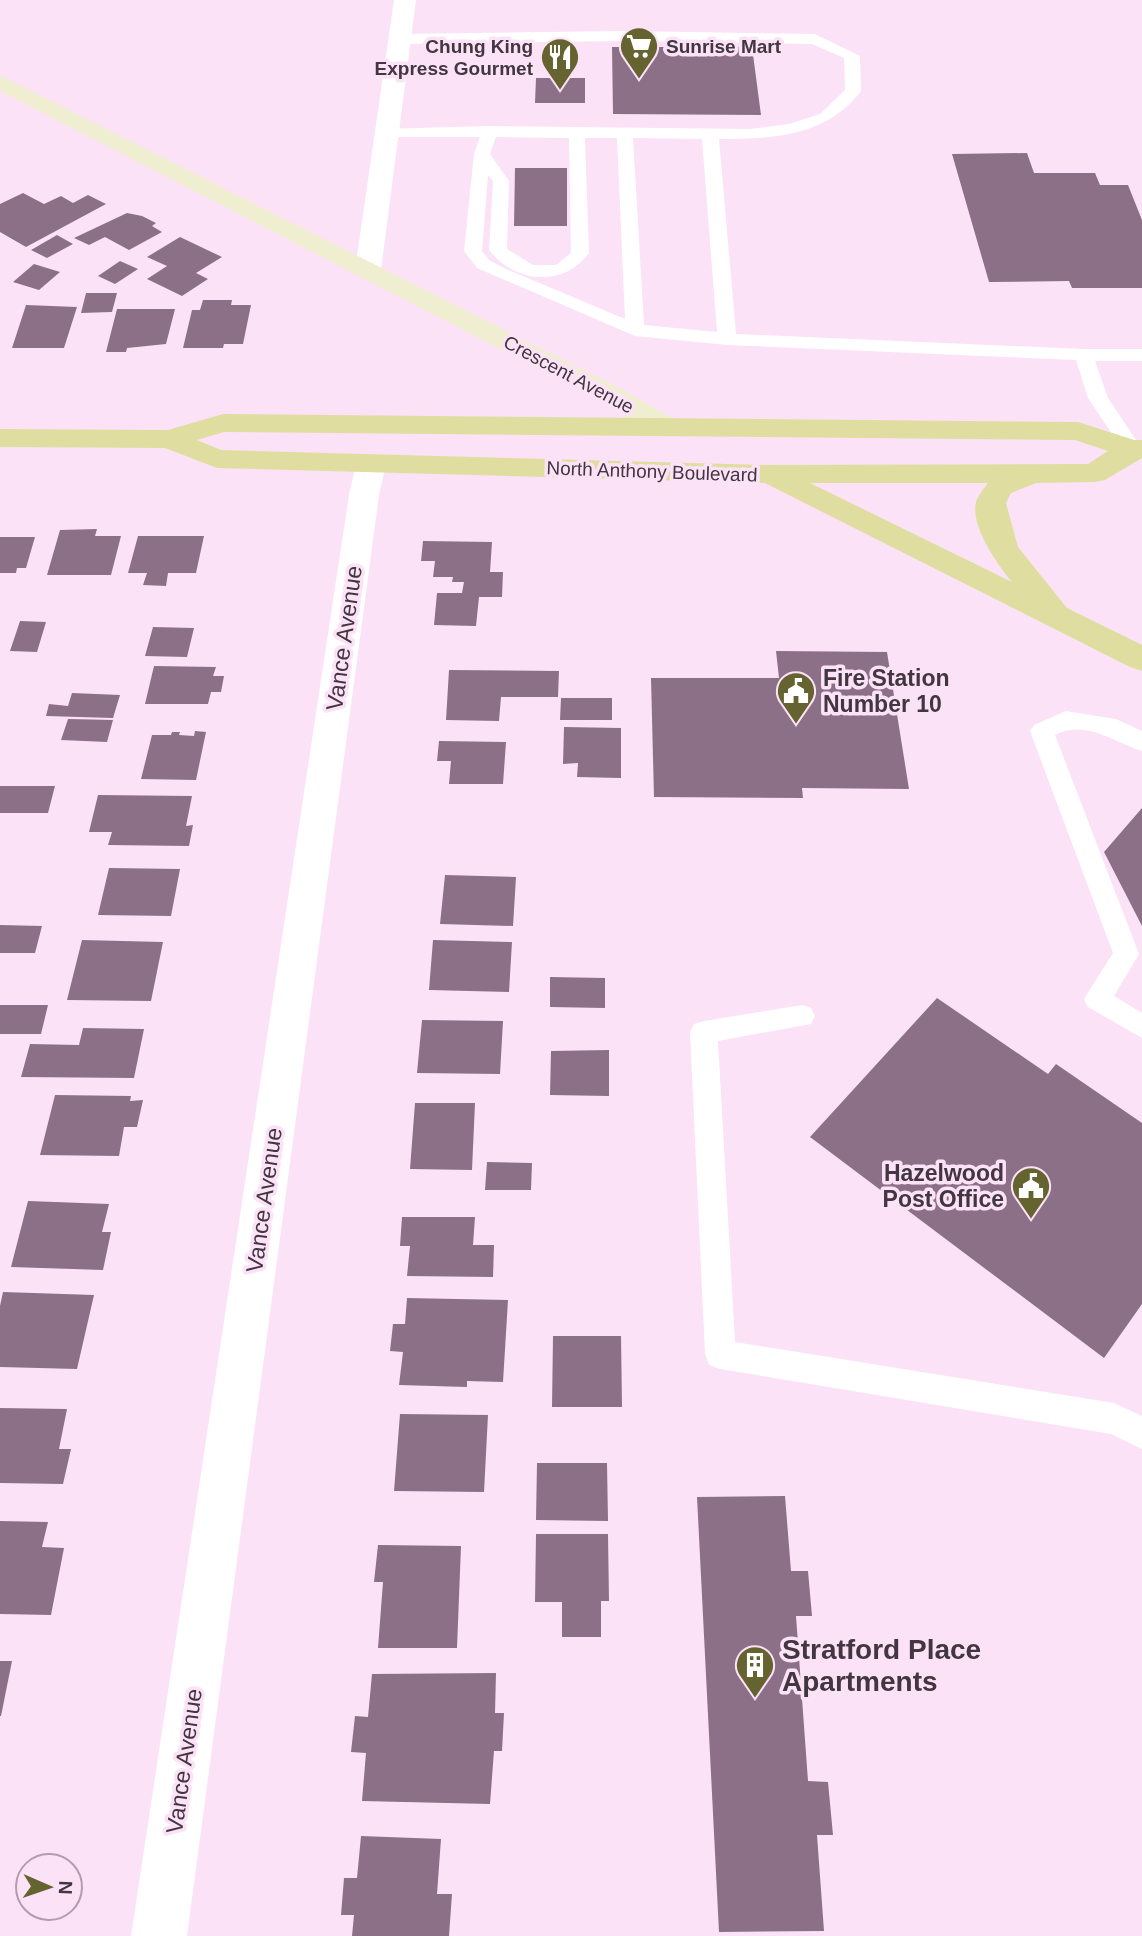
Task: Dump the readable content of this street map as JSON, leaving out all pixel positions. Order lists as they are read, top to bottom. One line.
{"streets":{"main road":["Crescent Avenue","North Anthony Boulevard"],"street":["Vance Avenue"]},"crossings":[["Crescent Avenue","North Anthony Boulevard"],["North Anthony Boulevard","Vance Avenue"]],"places":{"supermarket":["Sunrise Mart"],"restaurant":["Chung King Express Gourmet"],"public building":["Fire Station Number 10","Hazelwood Post Office"],"building":["Stratford Place Apartments"]},"north":"right"}
